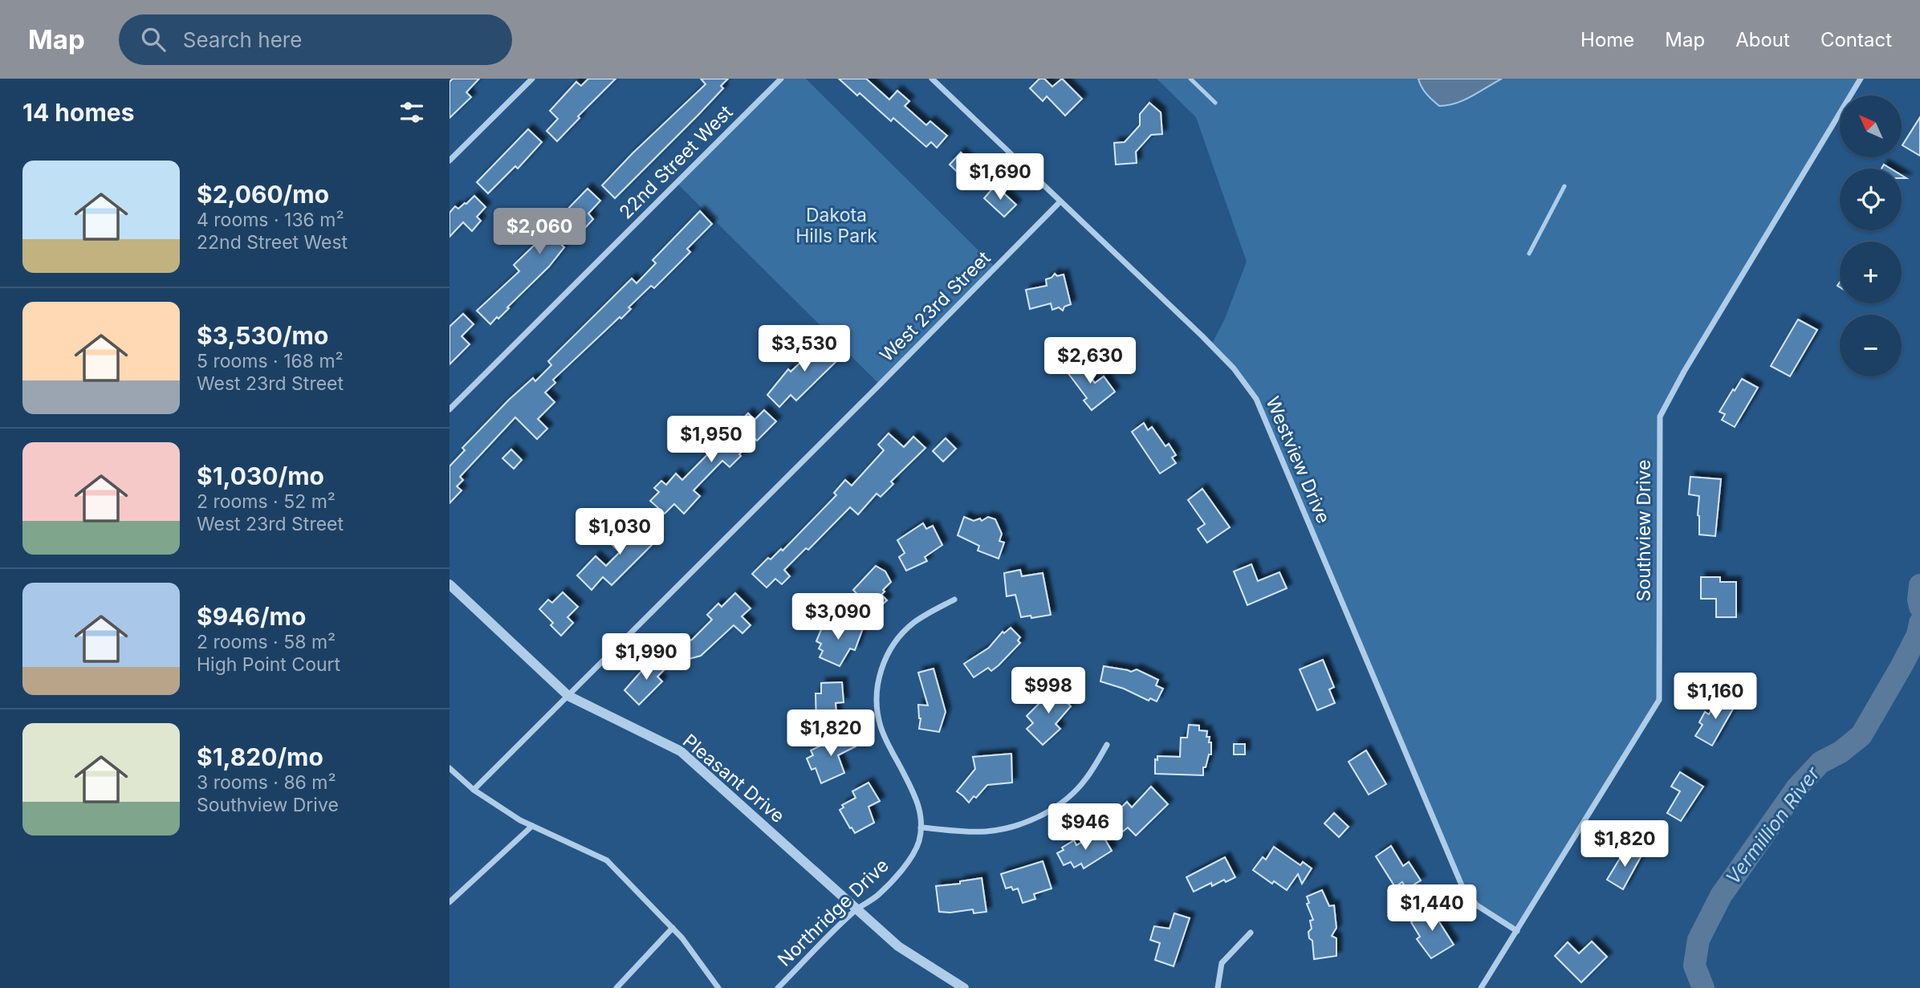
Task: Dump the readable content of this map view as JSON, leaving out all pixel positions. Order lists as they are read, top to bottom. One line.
{"streets":{"street":["22nd Street West","West 23rd Street","Westview Drive","Southview Drive","Pleasant Drive","Northridge Drive"]},"crossings":[["West 23rd Street","Westview Drive"],["West 23rd Street","Pleasant Drive"],["Westview Drive","Southview Drive"],["Pleasant Drive","Northridge Drive"]],"water":["Vermillion River"],"parks":["Dakota Hills Park"],"north":"top left","page":{"header":"Map","search":"Search here","nav":["Home","Map","About","Contact"],"heading":"14 homes","map_buttons":["+","−"],"list":[{"name":"$2,060/mo","note":"4 rooms · 136 m² · 22nd Street West"},{"name":"$3,530/mo","note":"5 rooms · 168 m² · West 23rd Street"},{"name":"$1,030/mo","note":"2 rooms · 52 m² · West 23rd Street"},{"name":"$946/mo","note":"2 rooms · 58 m² · High Point Court"},{"name":"$1,820/mo","note":"3 rooms · 86 m² · Southview Drive"}],"price":["$1,690","$2,060","$3,530","$2,630","$1,950","$1,030","$3,090","$1,990","$998","$1,160","$1,820","$946","$1,820","$1,440"]}}
